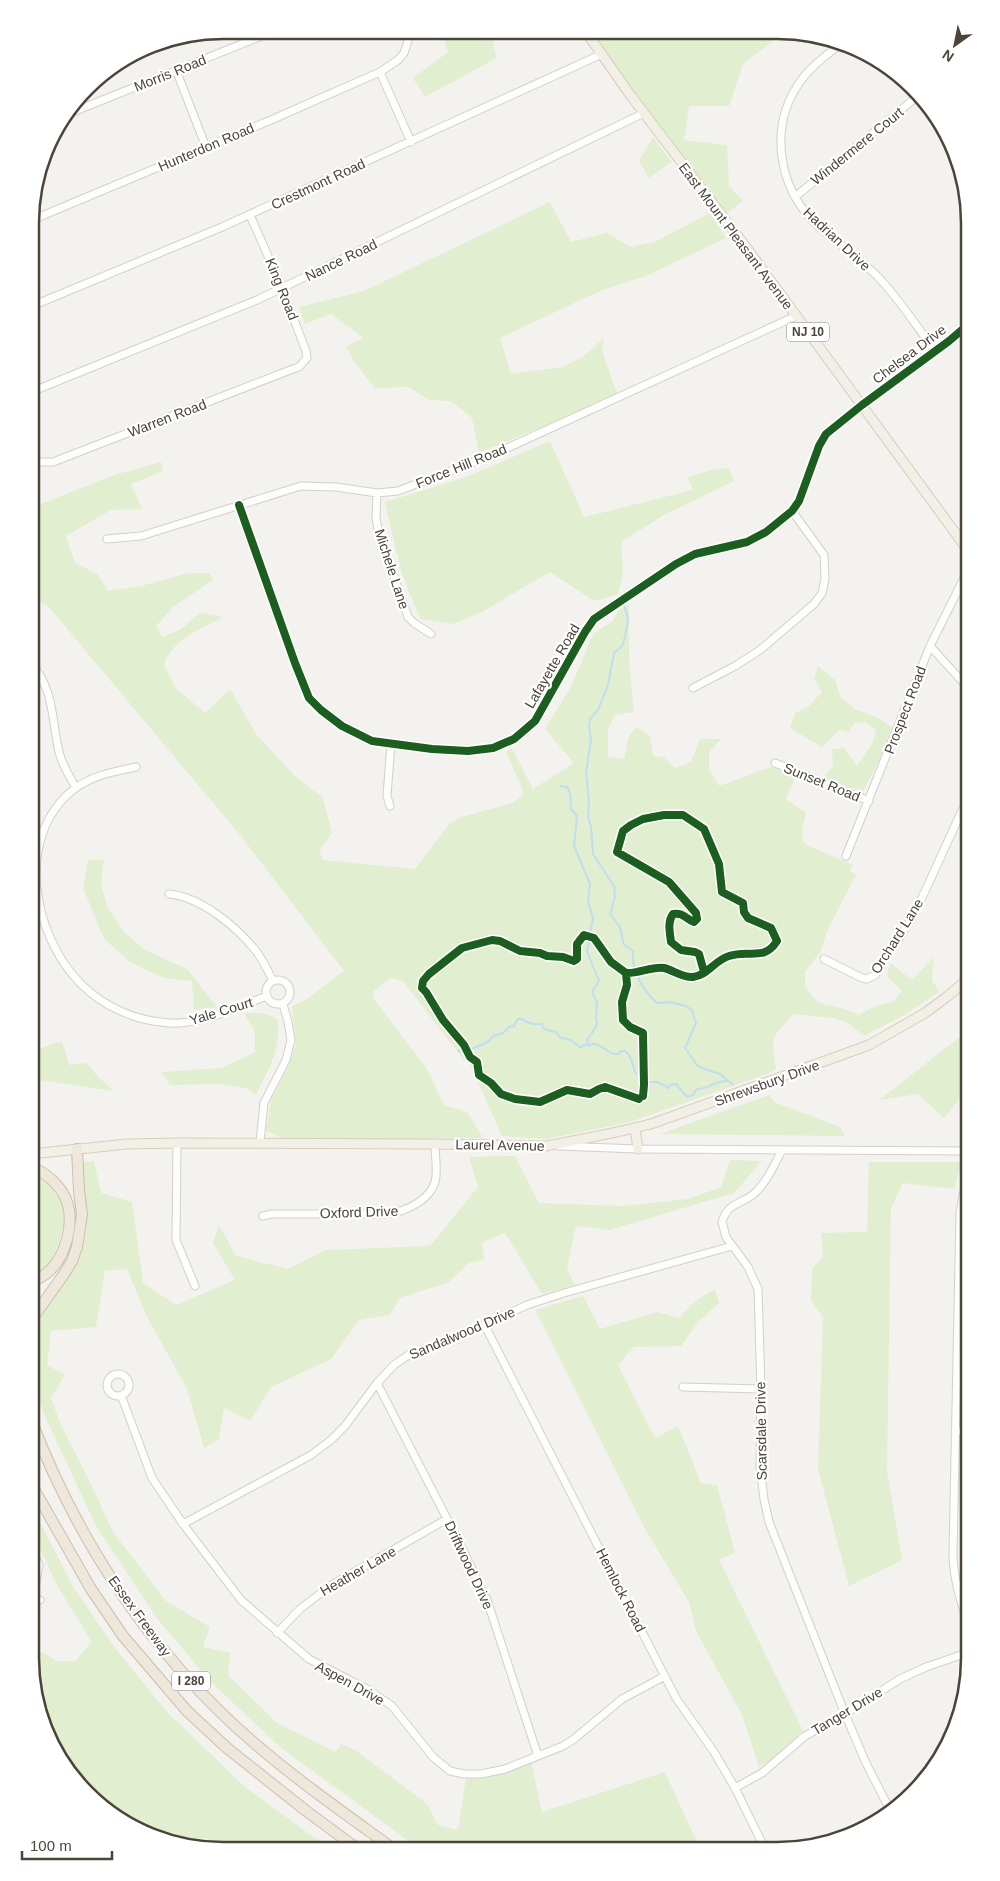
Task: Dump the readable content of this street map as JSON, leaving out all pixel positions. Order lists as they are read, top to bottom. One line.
{"streets":{"highway":["Essex Freeway","I 280"],"main road":["East Mount Pleasant Avenue","NJ 10","Shrewsbury Drive","Laurel Avenue"],"street":["Morris Road","Windermere Court","Hunterdon Road","Crestmont Road","Hadrian Drive","Nance Road","King Road","Chelsea Drive","Warren Road","Force Hill Road","Michele Lane","Lafayette Road","Prospect Road","Sunset Road","Orchard Lane","Yale Court","Oxford Drive","Sandalwood Drive","Scarsdale Drive","Driftwood Drive","Heather Lane","Hemlock Road","Aspen Drive","Tanger Drive"]},"crossings":[["Windermere Court","Hadrian Drive"],["Crestmont Road","King Road"],["Crestmont Road","NJ 10"],["East Mount Pleasant Avenue","Nance Road"],["East Mount Pleasant Avenue","NJ 10"],["East Mount Pleasant Avenue","Chelsea Drive"],["East Mount Pleasant Avenue","Force Hill Road"],["East Mount Pleasant Avenue","Lafayette Road"],["Hadrian Drive","Chelsea Drive"],["Nance Road","King Road"],["Nance Road","NJ 10"],["King Road","Warren Road"],["Chelsea Drive","Lafayette Road"],["Force Hill Road","Michele Lane"],["Force Hill Road","Lafayette Road"],["Prospect Road","Sunset Road"],["Shrewsbury Drive","Laurel Avenue"],["Laurel Avenue","Oxford Drive"],["Laurel Avenue","Scarsdale Drive"],["Sandalwood Drive","Scarsdale Drive"],["Sandalwood Drive","Driftwood Drive"],["Sandalwood Drive","Hemlock Road"],["Sandalwood Drive","Aspen Drive"],["Scarsdale Drive","Tanger Drive"],["Driftwood Drive","Heather Lane"],["Driftwood Drive","Aspen Drive"],["Heather Lane","Aspen Drive"],["Hemlock Road","Aspen Drive"],["Hemlock Road","Tanger Drive"]],"scale_bar":"100 m","north":"bottom left"}
